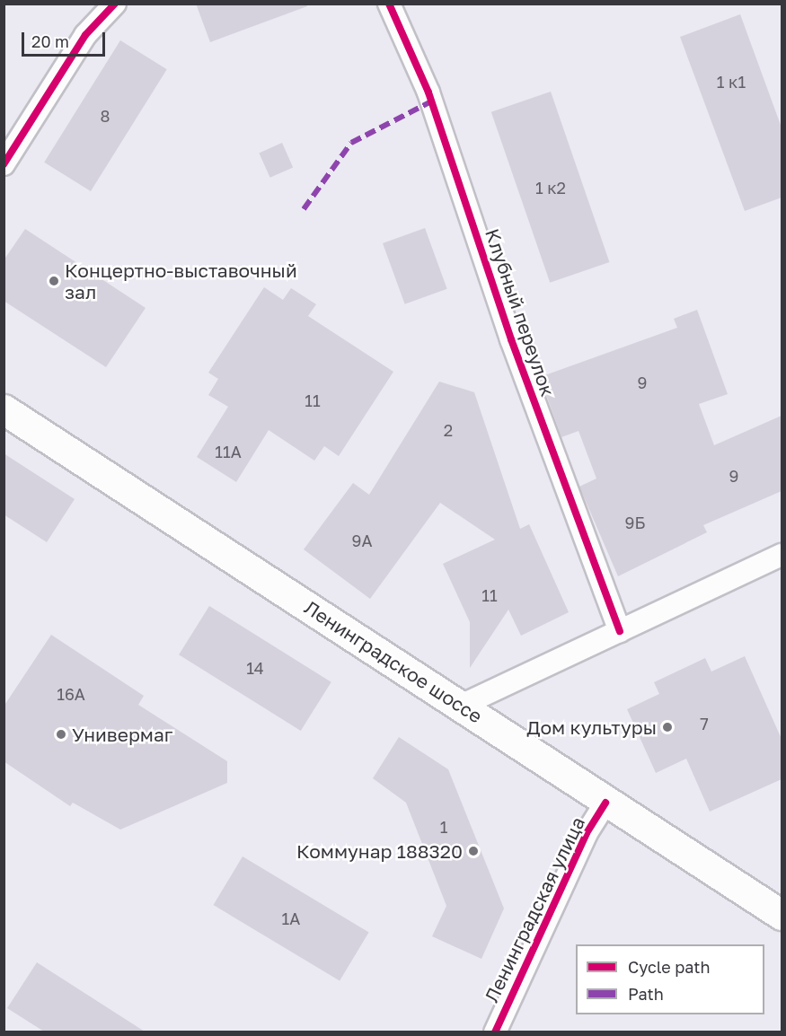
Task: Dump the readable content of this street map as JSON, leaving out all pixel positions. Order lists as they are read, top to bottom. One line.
{"streets":{"main road":["Ленинградское шоссе"],"street":["Клубный переулок","Ленинградская улица"]},"crossings":[["Ленинградское шоссе","Ленинградская улица"]],"places":["Концертно-выставочный зал","Дом культуры","Универмаг","Коммунар 188320"],"house_numbers":["1 к1","8","1 к2","9","11","2","11А","9","9Б","9А","11","14","16А","7","1","1А"],"legend":["Cycle path","Path"],"scale_bar":"20 m"}
